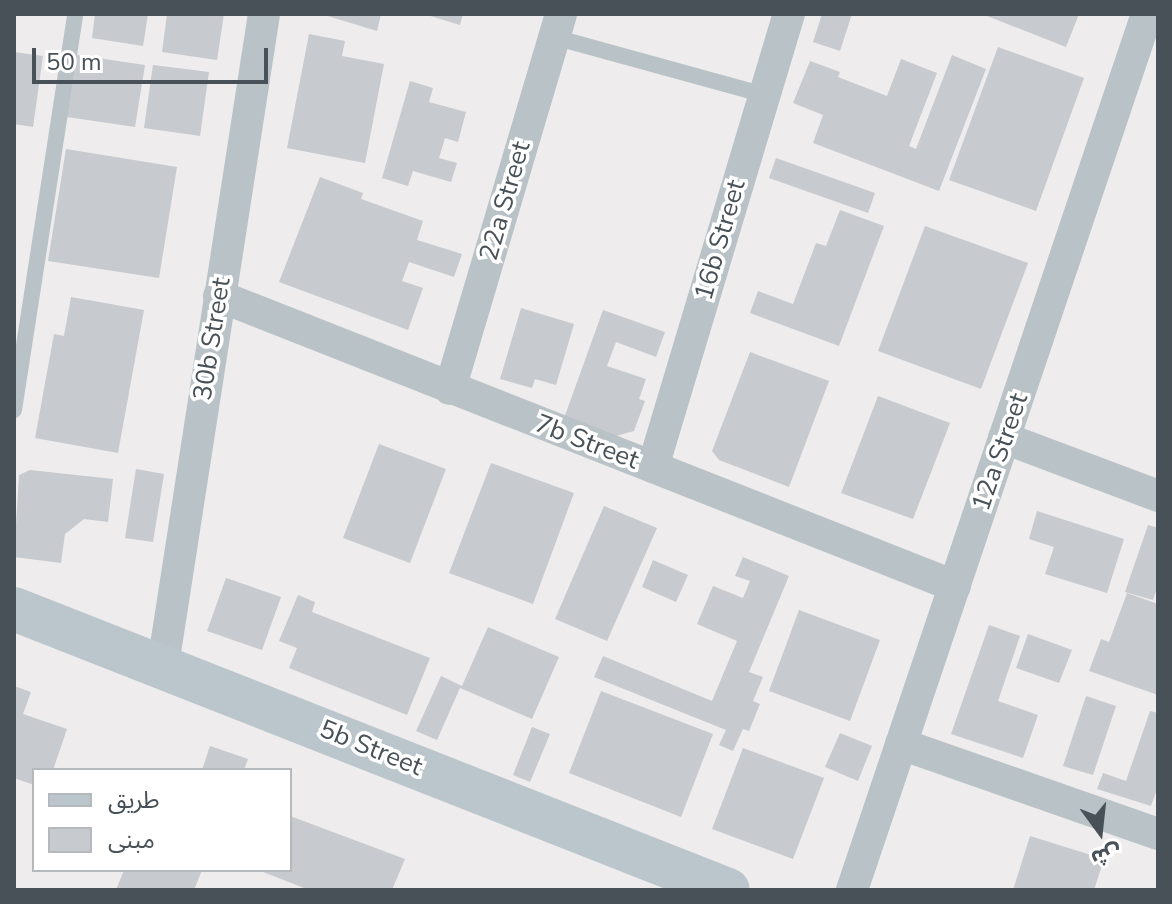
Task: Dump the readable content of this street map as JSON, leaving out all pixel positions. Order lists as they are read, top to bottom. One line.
{"streets":{"street":["22a Street","16b Street","30b Street","7b Street","12a Street","5b Street"]},"crossings":[["22a Street","7b Street"],["16b Street","7b Street"],["30b Street","7b Street"],["30b Street","5b Street"],["7b Street","12a Street"]],"legend":["طريق","مبنى"],"scale_bar":"50 m","north":"bottom"}
